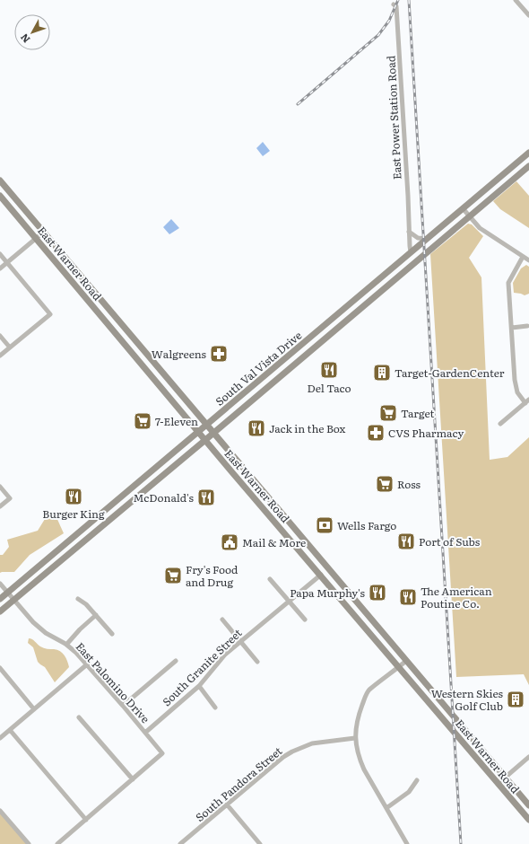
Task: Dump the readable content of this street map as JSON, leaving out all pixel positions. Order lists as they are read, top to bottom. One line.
{"streets":{"main road":["East Warner Road","South Val Vista Drive"],"street":["East Power Station Road","South Granite Street","East Palomino Drive","South Pandora Street"]},"crossings":[["East Power Station Road","South Val Vista Drive"],["East Warner Road","South Val Vista Drive"],["East Warner Road","South Granite Street"],["South Val Vista Drive","East Palomino Drive"],["South Granite Street","East Palomino Drive"]],"places":{"pharmacy":["Walgreens","CVS Pharmacy"],"restaurant":["Del Taco","Jack in the Box","Burger King","McDonald's","Port of Subs","Papa Murphy's","The American Poutine Co."],"building":["Target-GardenCenter","Western Skies Golf Club"],"supermarket":["Target","7-Eleven","Ross","Fry's Food and Drug"],"bank":["Wells Fargo"],"public building":["Mail & More"]},"north":"bottom left"}
